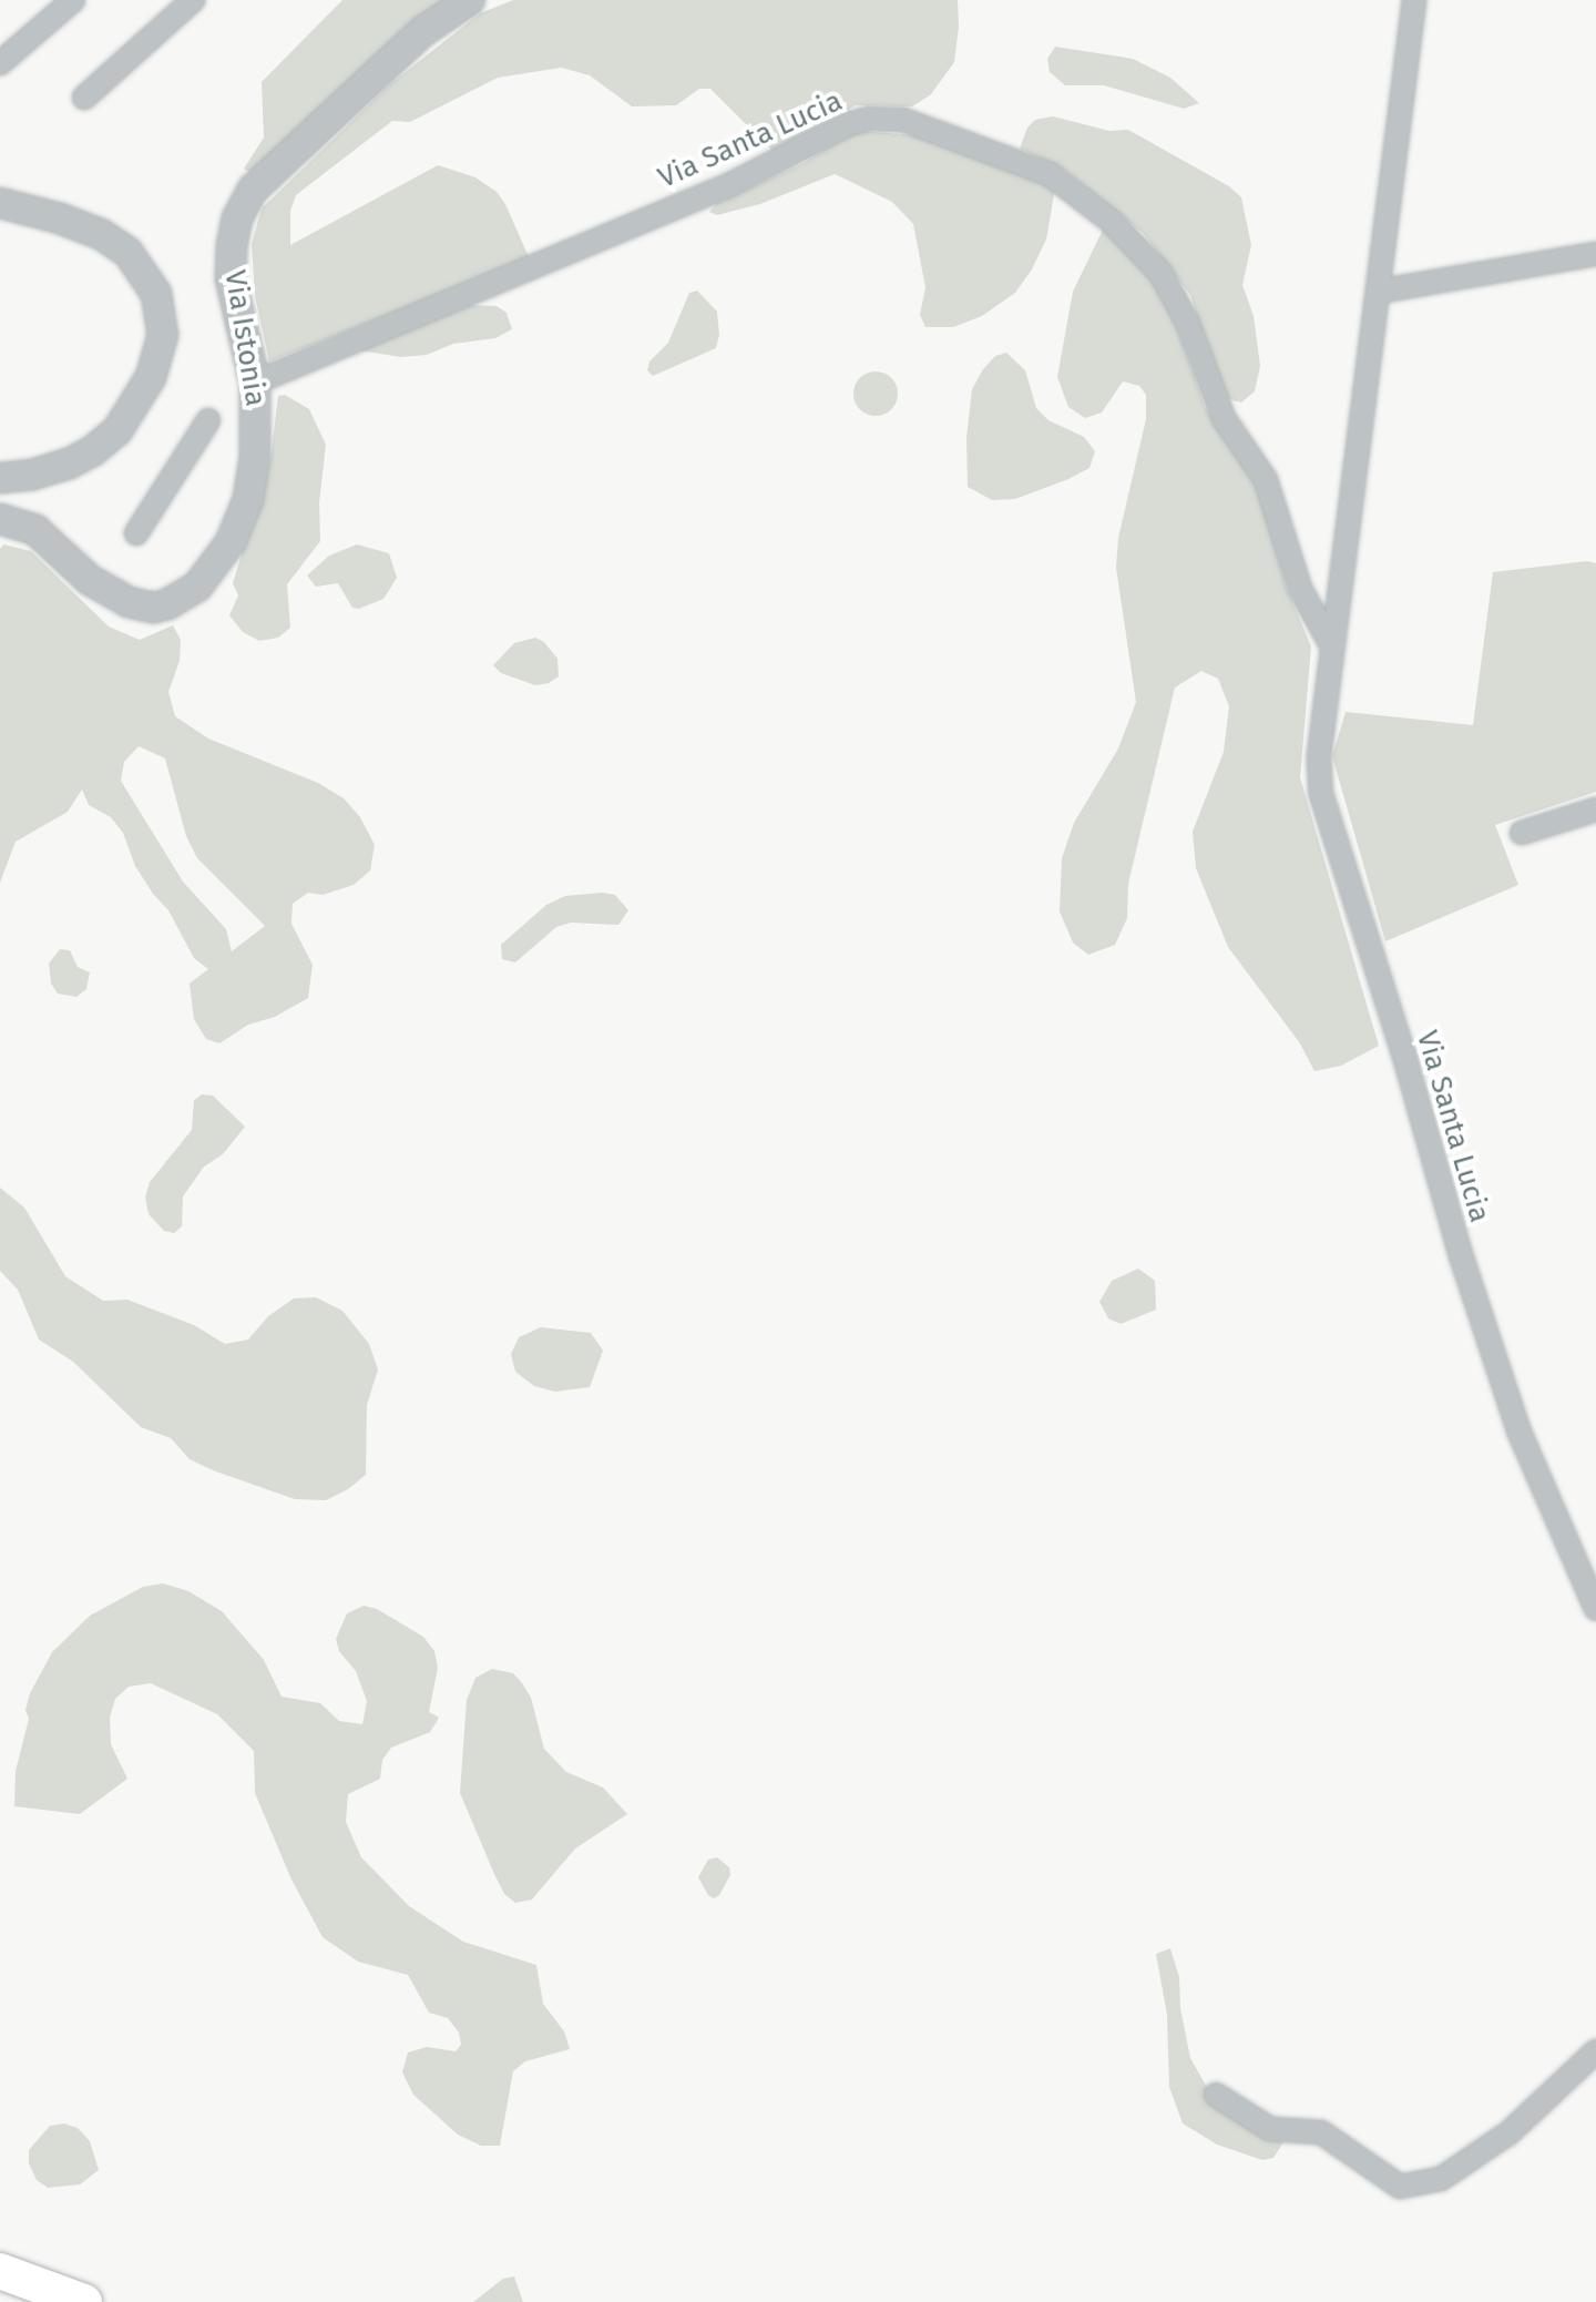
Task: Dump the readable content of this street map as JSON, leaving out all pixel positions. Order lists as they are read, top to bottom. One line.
{"streets":{"street":["Via Santa Lucia","Via Istonia"]},"crossings":[["Via Santa Lucia","Via Istonia"]]}
